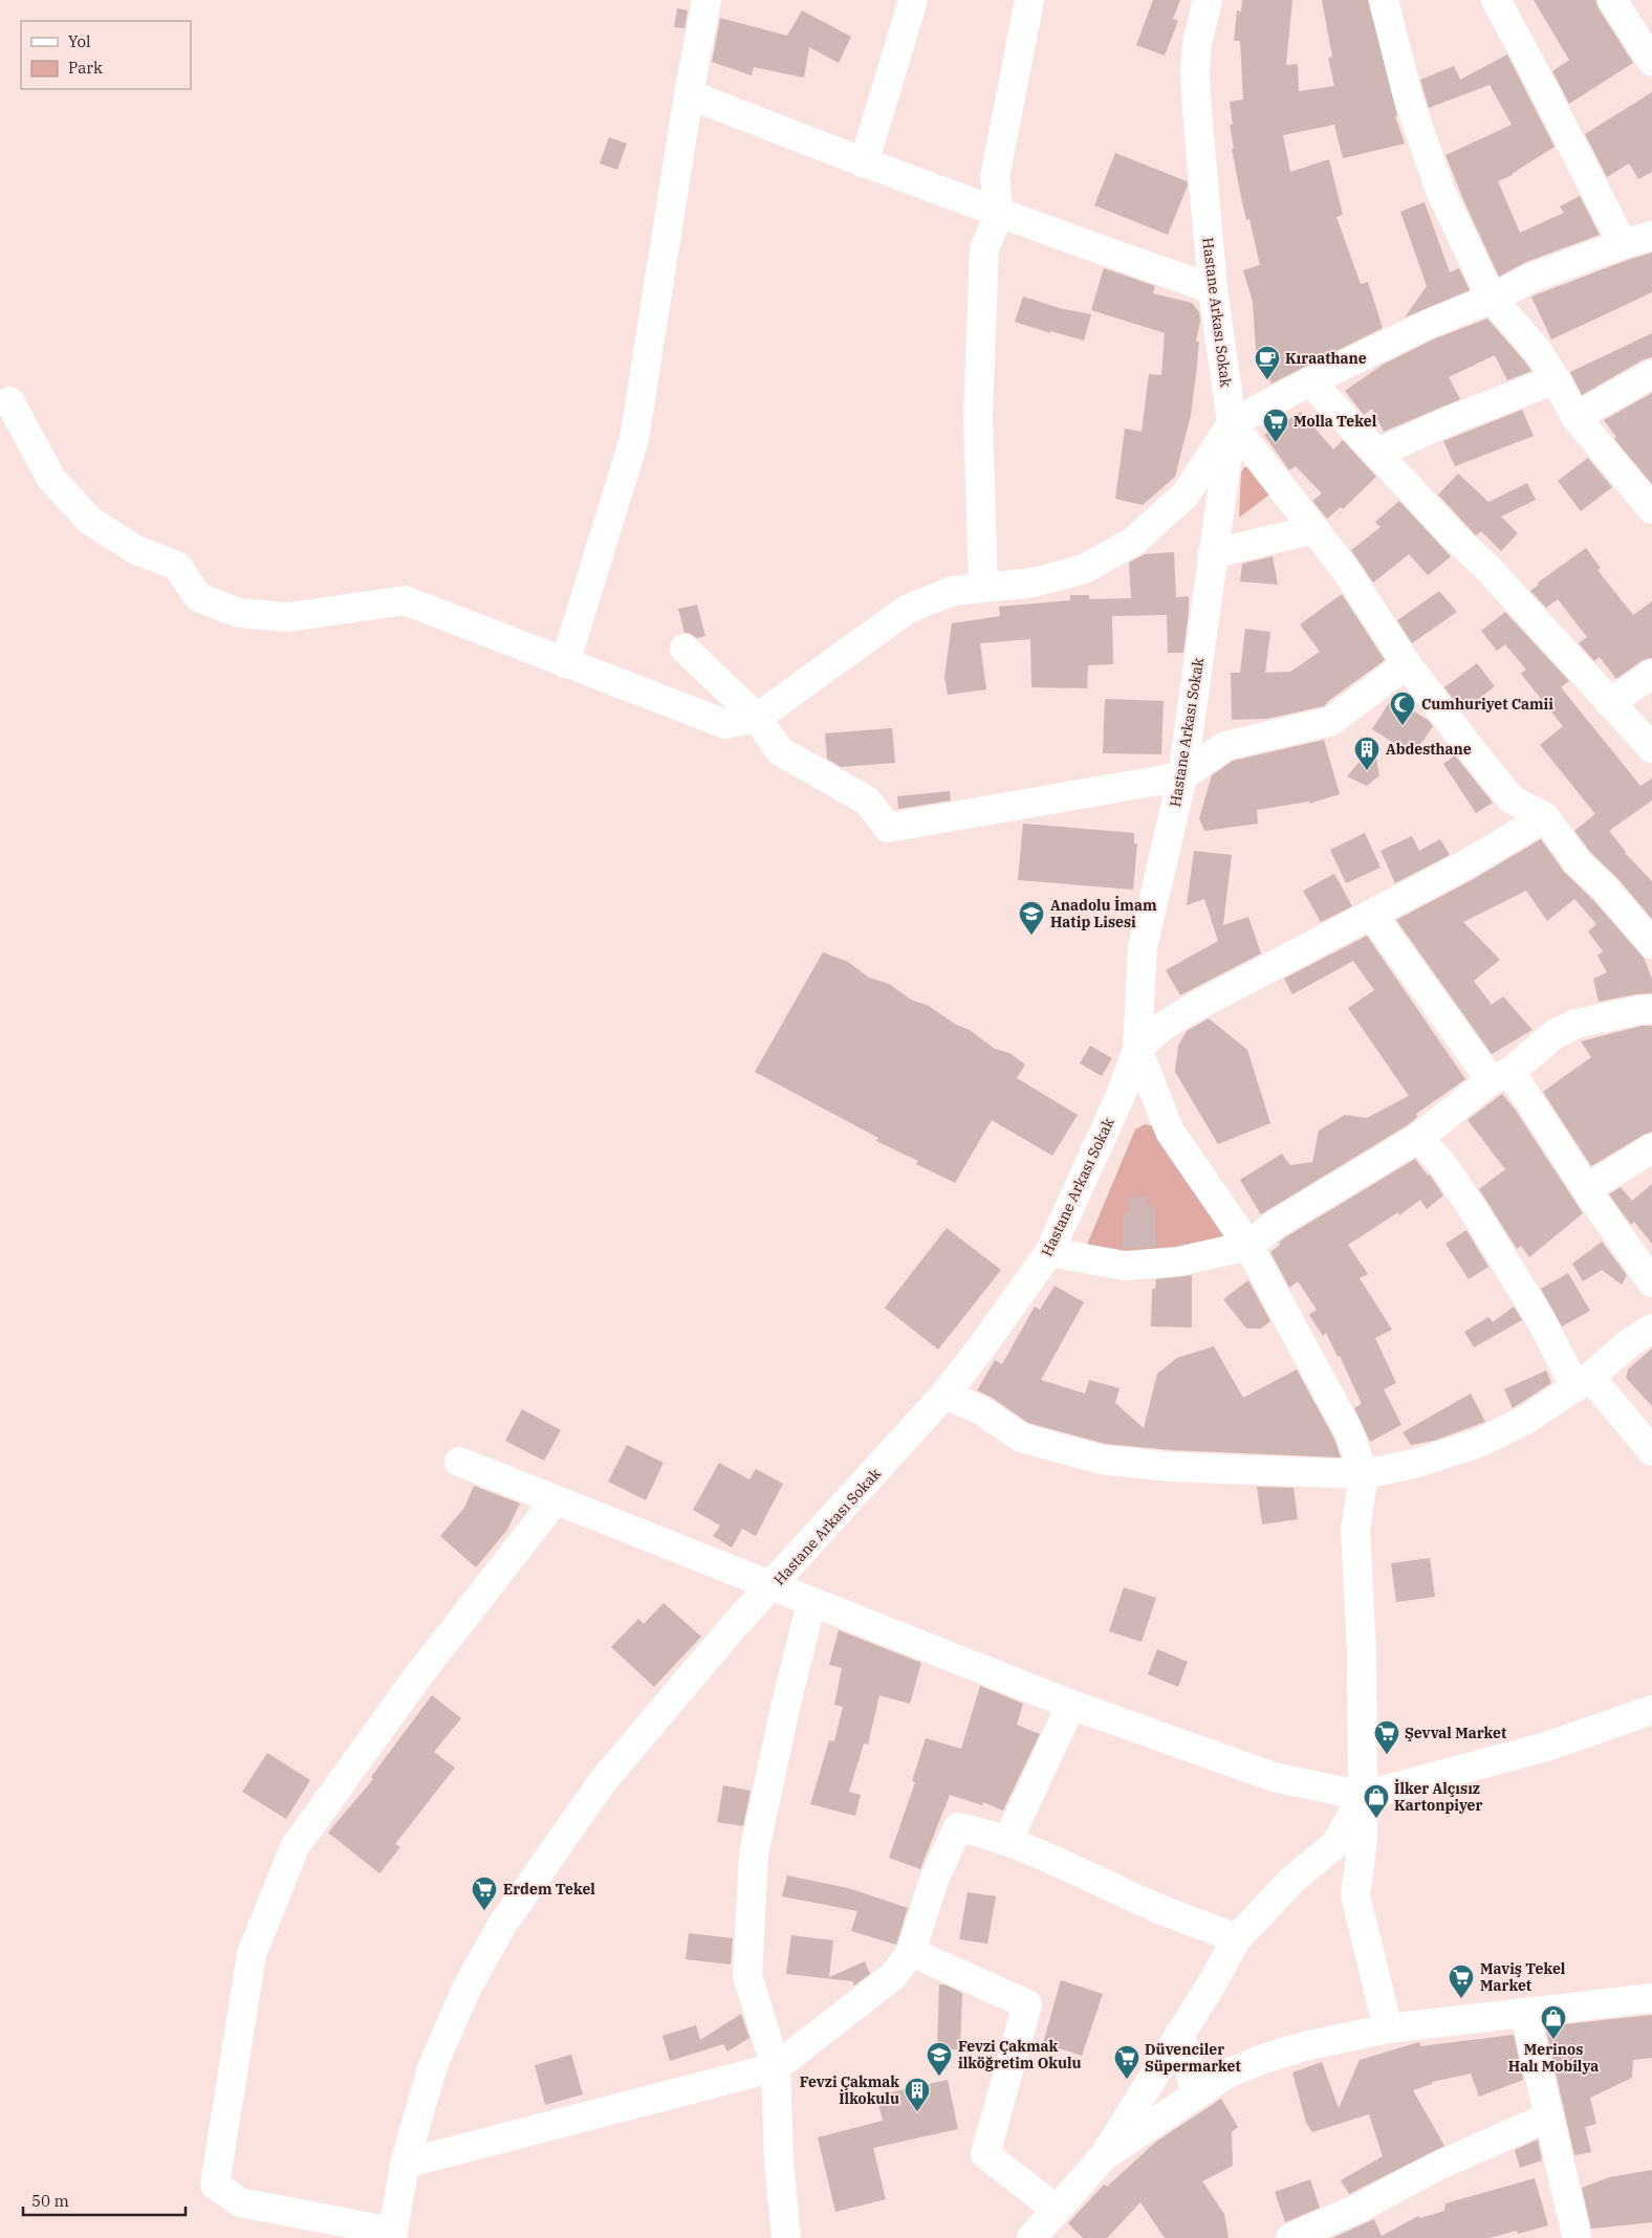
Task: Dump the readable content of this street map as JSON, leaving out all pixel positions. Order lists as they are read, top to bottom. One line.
{"streets":{"street":["Hastane Arkası Sokak"]},"places":{"cafe":["Kıraathane"],"supermarket":["Molla Tekel","Şevval Market","Erdem Tekel","Maviş Tekel Market","Düvenciler Süpermarket"],"mosque":["Cumhuriyet Camii"],"building":["Abdesthane","Fevzi Çakmak İlkokulu"],"school or university":["Anadolu İmam Hatip Lisesi","Fevzi Çakmak ilköğretim Okulu"],"shop":["İlker Alçısız Kartonpiyer","Merinos Halı Mobilya"]},"legend":["Yol","Park"],"scale_bar":"50 m"}
